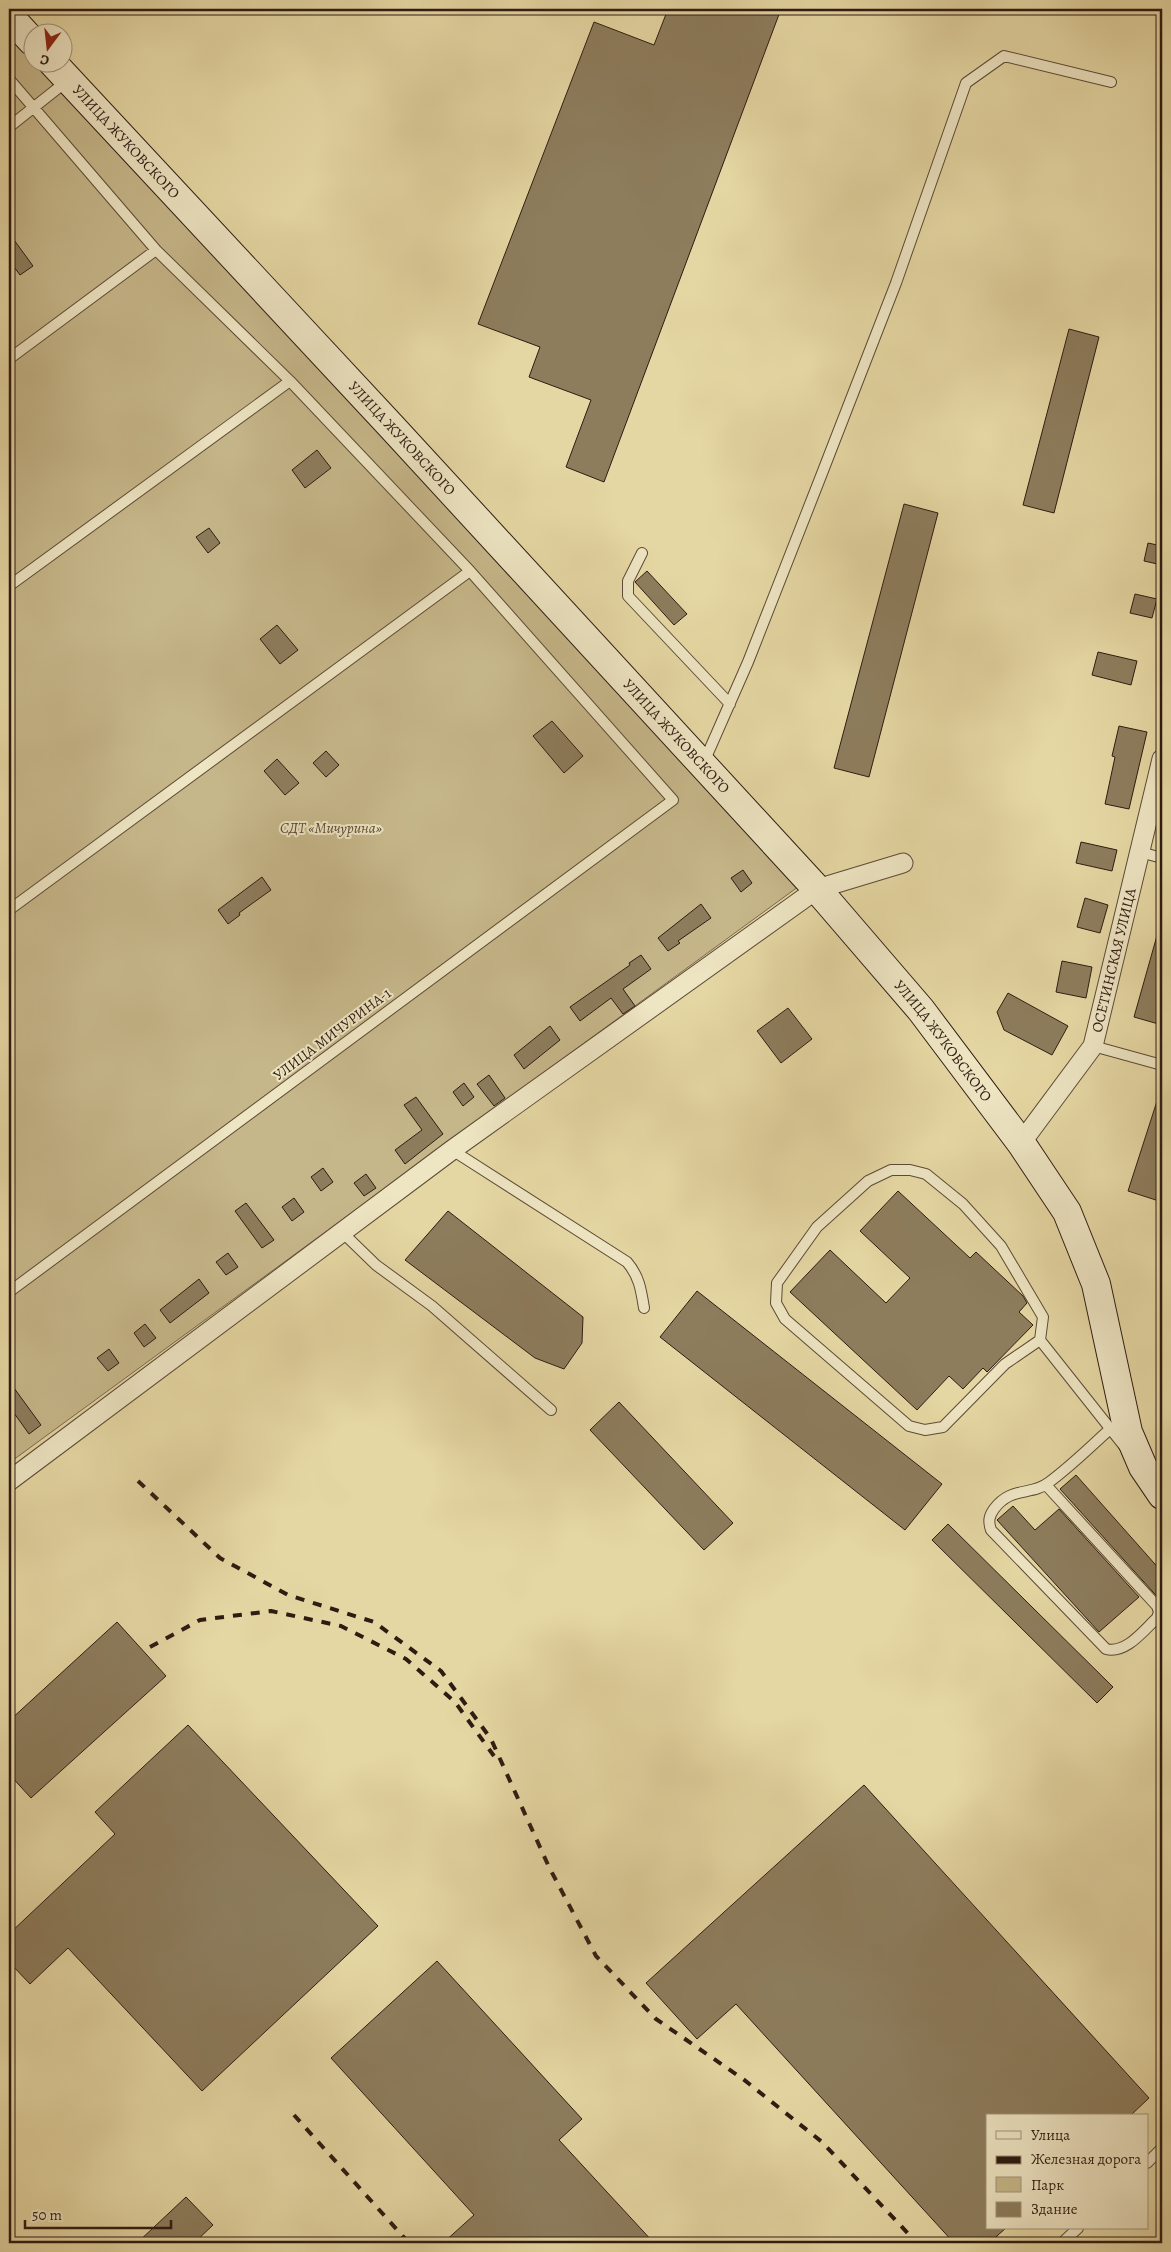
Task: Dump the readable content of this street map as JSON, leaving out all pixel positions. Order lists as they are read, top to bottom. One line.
{"streets":{"main road":["УЛИЦА ЖУКОВСКОГО"],"street":["ОСЕТИНСКАЯ УЛИЦА"],"lane":["УЛИЦА МИЧУРИНА-1"]},"crossings":[["УЛИЦА ЖУКОВСКОГО","ОСЕТИНСКАЯ УЛИЦА"]],"parks":["СДТ «Мичурина»"],"legend":["Улица","Железная дорога","Парк","Здание"],"scale_bar":"50 m","north":"bottom"}
